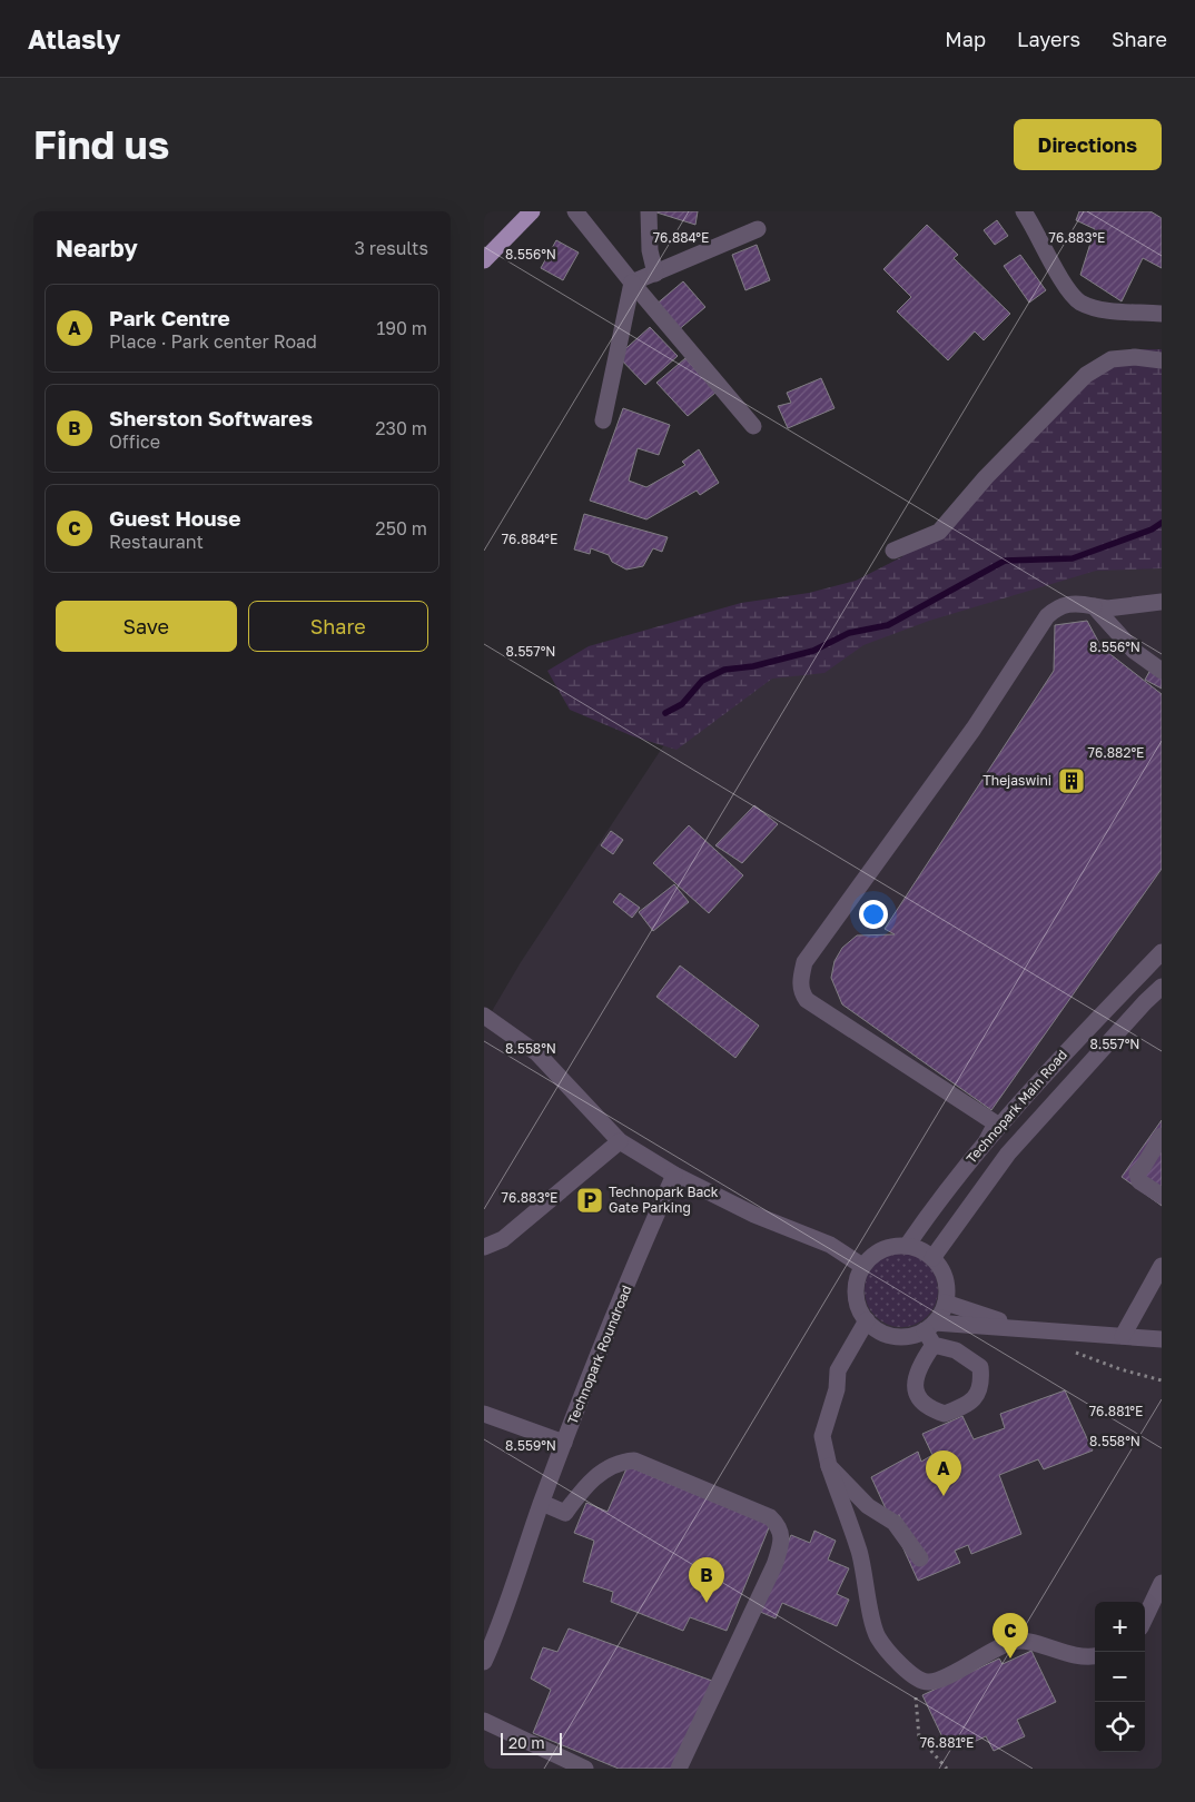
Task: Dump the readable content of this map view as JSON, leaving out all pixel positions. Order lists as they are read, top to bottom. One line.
{"streets":{"street":["Technopark Main Road","Technopark Roundroad"]},"places":{"building":["Thejaswini"],"parking":["Technopark Back Gate Parking"]},"scale_bar":"20 m","page":{"header":"Atlasly","nav":["Map","Layers","Share"],"buttons":["Directions",["Save","Share"]],"title":"Find us","heading":["Nearby","3 results"],"list":[{"mark":"A","name":"Park Centre","note":"Place · Park center Road","value":"190 m"},{"mark":"B","name":"Sherston Softwares","note":"Office","value":"230 m"},{"mark":"C","name":"Guest House","note":"Restaurant","value":"250 m"}],"pins":["A","B","C"],"map_buttons":["+","−"],"scale":"20 m"},"coordinates":["76.883°E","76.884°E","8.556°N","8.557°N","76.882°E","8.558°N","76.881°E","8.559°N"]}
